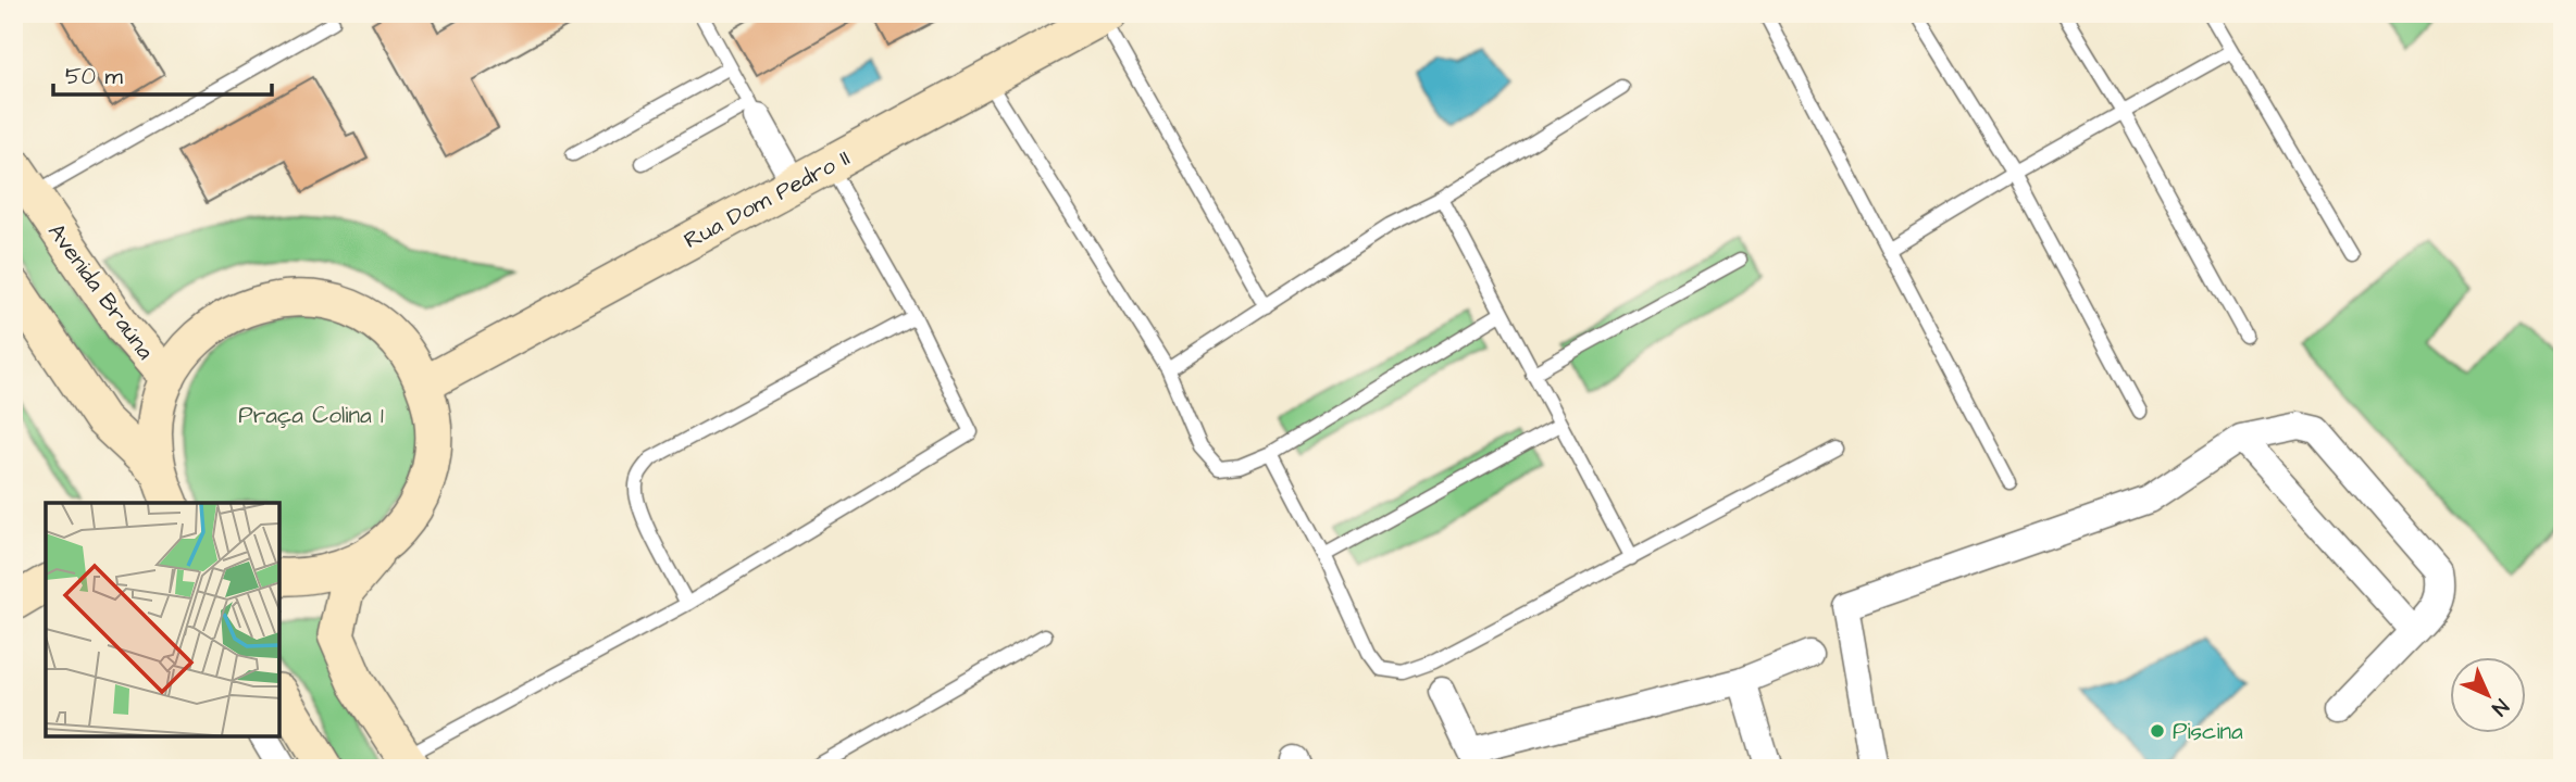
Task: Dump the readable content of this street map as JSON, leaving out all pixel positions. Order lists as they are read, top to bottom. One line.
{"streets":{"street":["Rua Dom Pedro II","Avenida Braúna"]},"parks":["Praça Colina 1"],"places":["Piscina"],"scale_bar":"50 m","north":"bottom right"}
